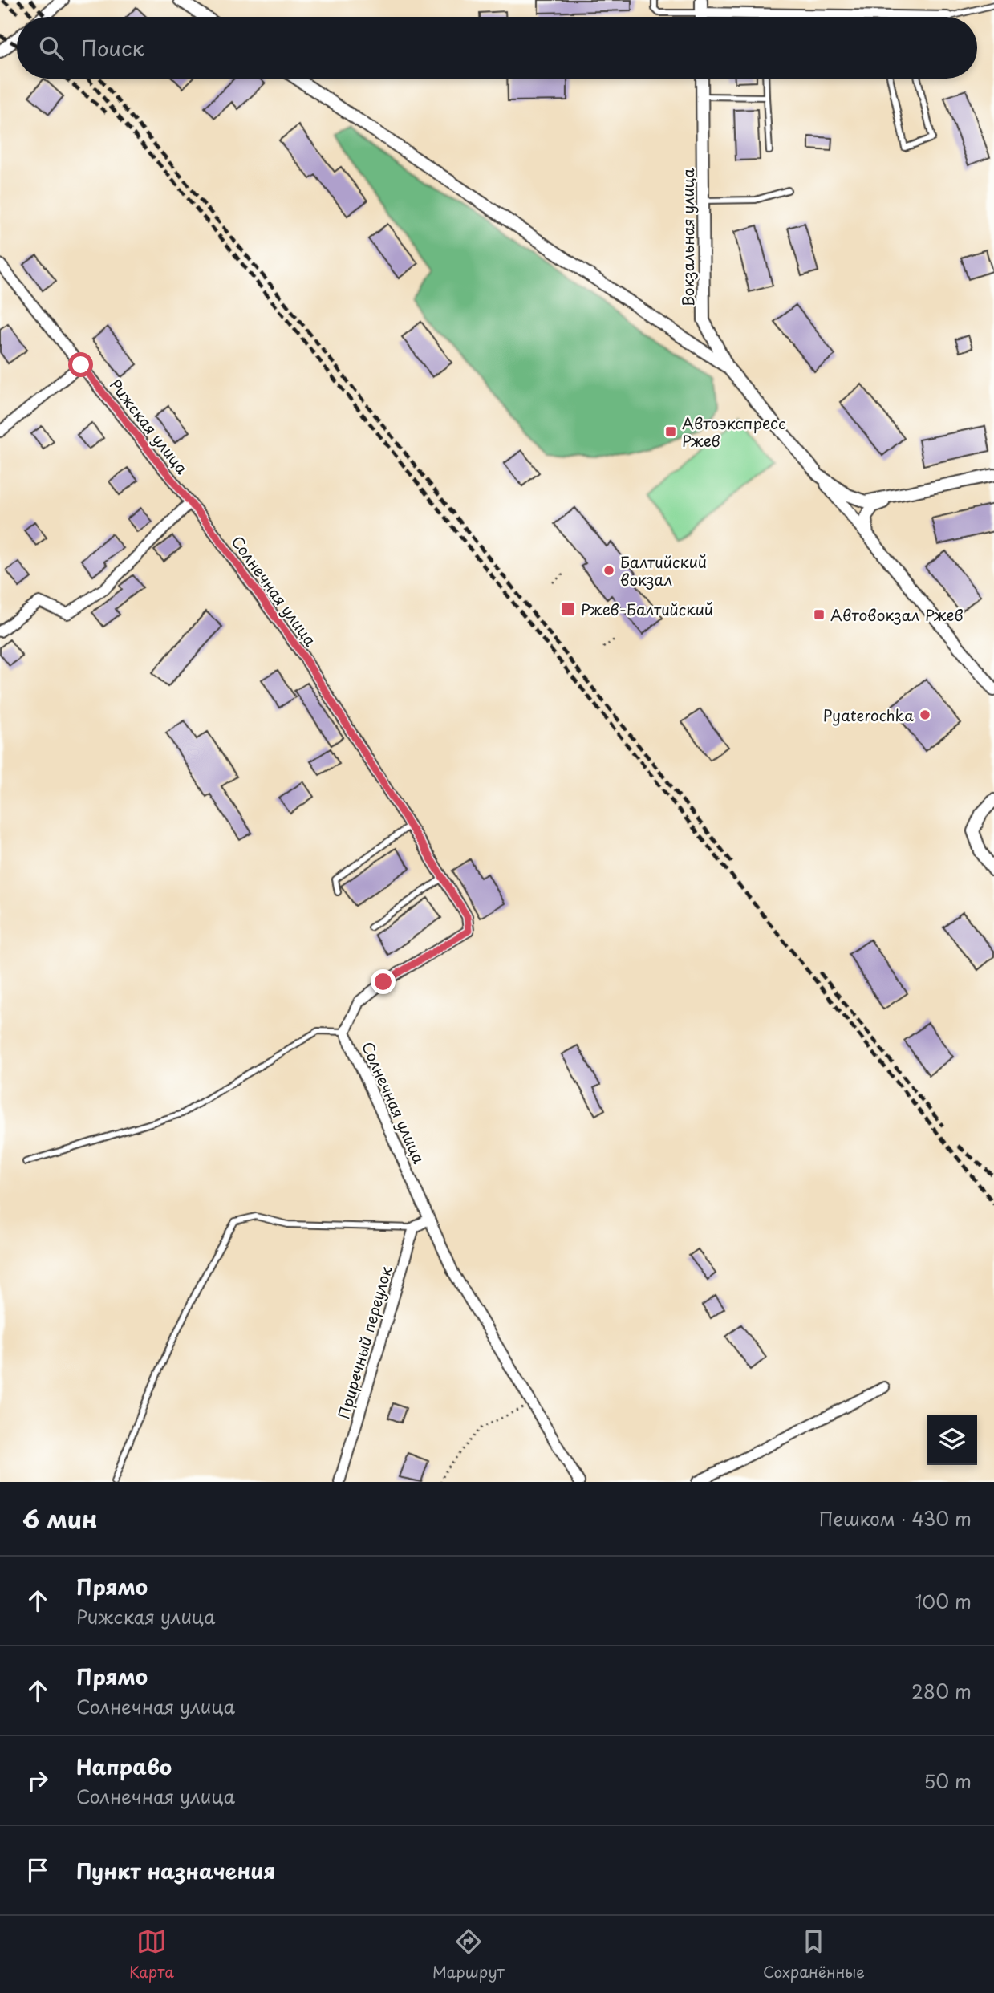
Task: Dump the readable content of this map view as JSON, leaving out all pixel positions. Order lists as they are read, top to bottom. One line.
{"streets":{"street":["Вокзальная улица","Рижская улица","Солнечная улица","Приречный переулок"]},"crossings":[["Рижская улица","Солнечная улица"]],"places":{"transit":["Автоэкспресс Ржев","Ржев-Балтийский","Автовокзал Ржев"],"other":["Балтийский вокзал","Pyaterochka"]},"page":{"search":"Поиск","heading":["6 мин","Пешком · 430 m"],"list":[["Прямо","Рижская улица","100 m"],["Прямо","Солнечная улица","280 m"],["Направо","Солнечная улица","50 m"],"Пункт назначения"],"nav":["Карта","Маршрут","Сохранённые"]}}
